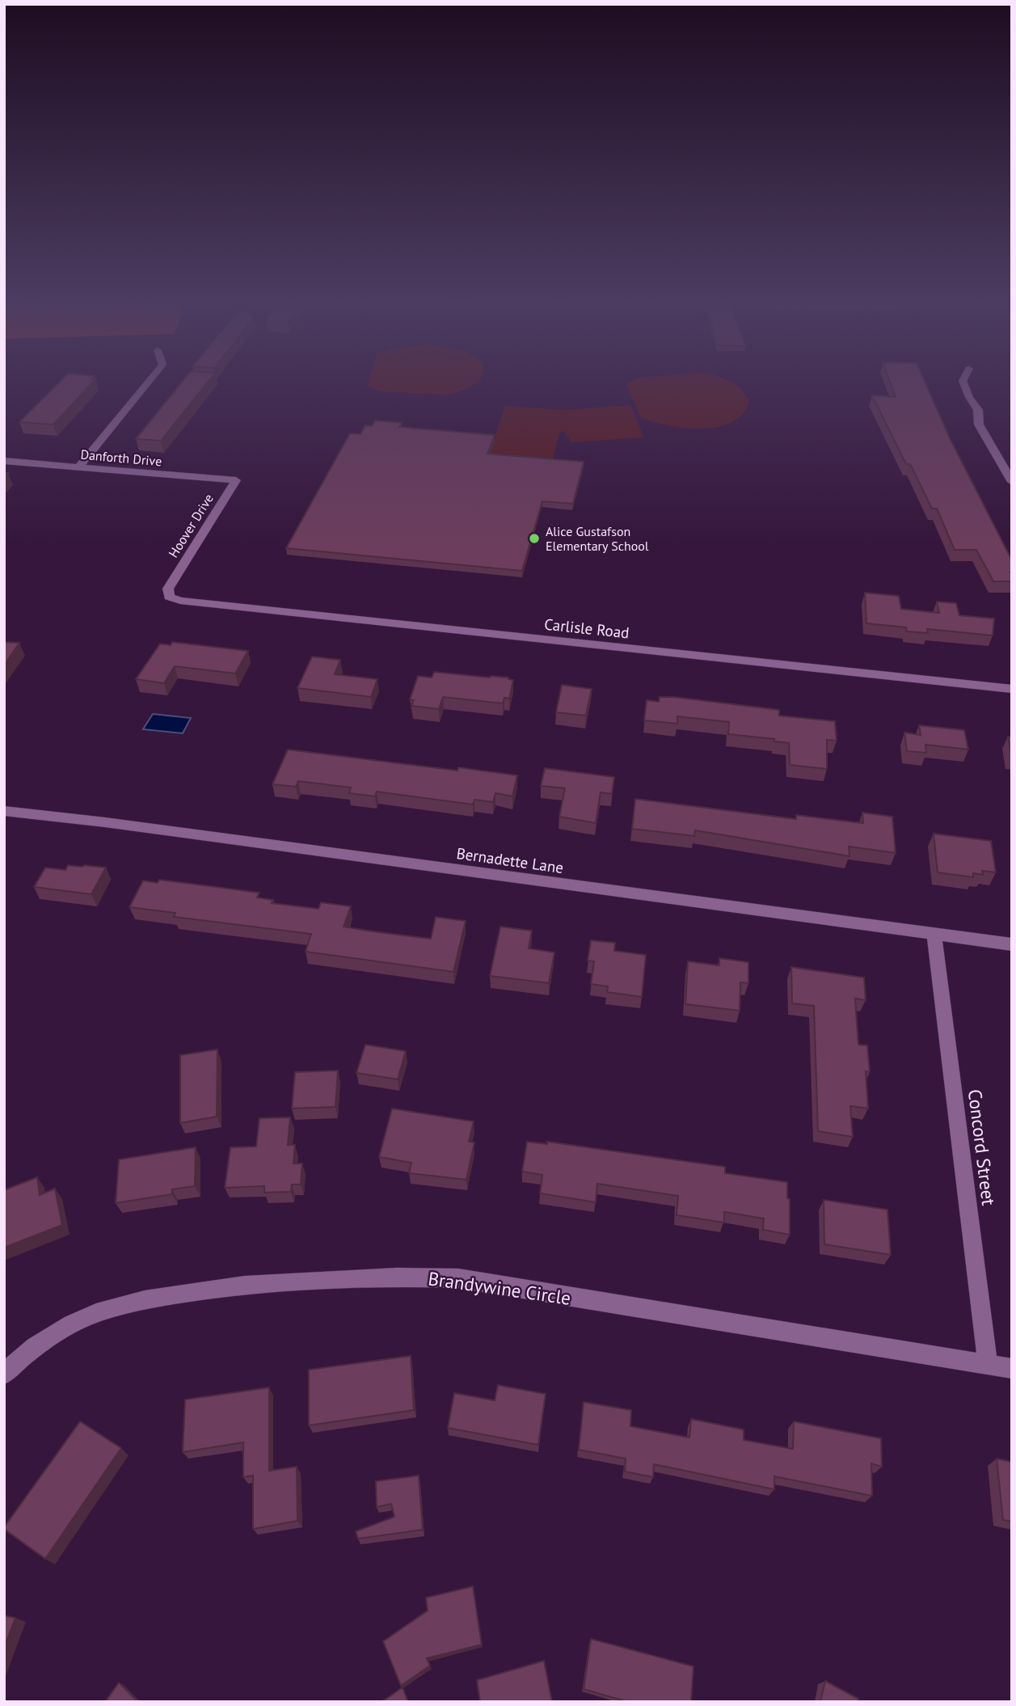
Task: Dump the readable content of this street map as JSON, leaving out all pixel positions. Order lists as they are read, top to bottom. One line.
{"streets":{"street":["Danforth Drive","Hoover Drive","Carlisle Road","Bernadette Lane","Concord Street","Brandywine Circle"]},"crossings":[["Danforth Drive","Hoover Drive"],["Hoover Drive","Carlisle Road"],["Bernadette Lane","Concord Street"],["Concord Street","Brandywine Circle"]],"places":["Alice Gustafson Elementary School"]}
